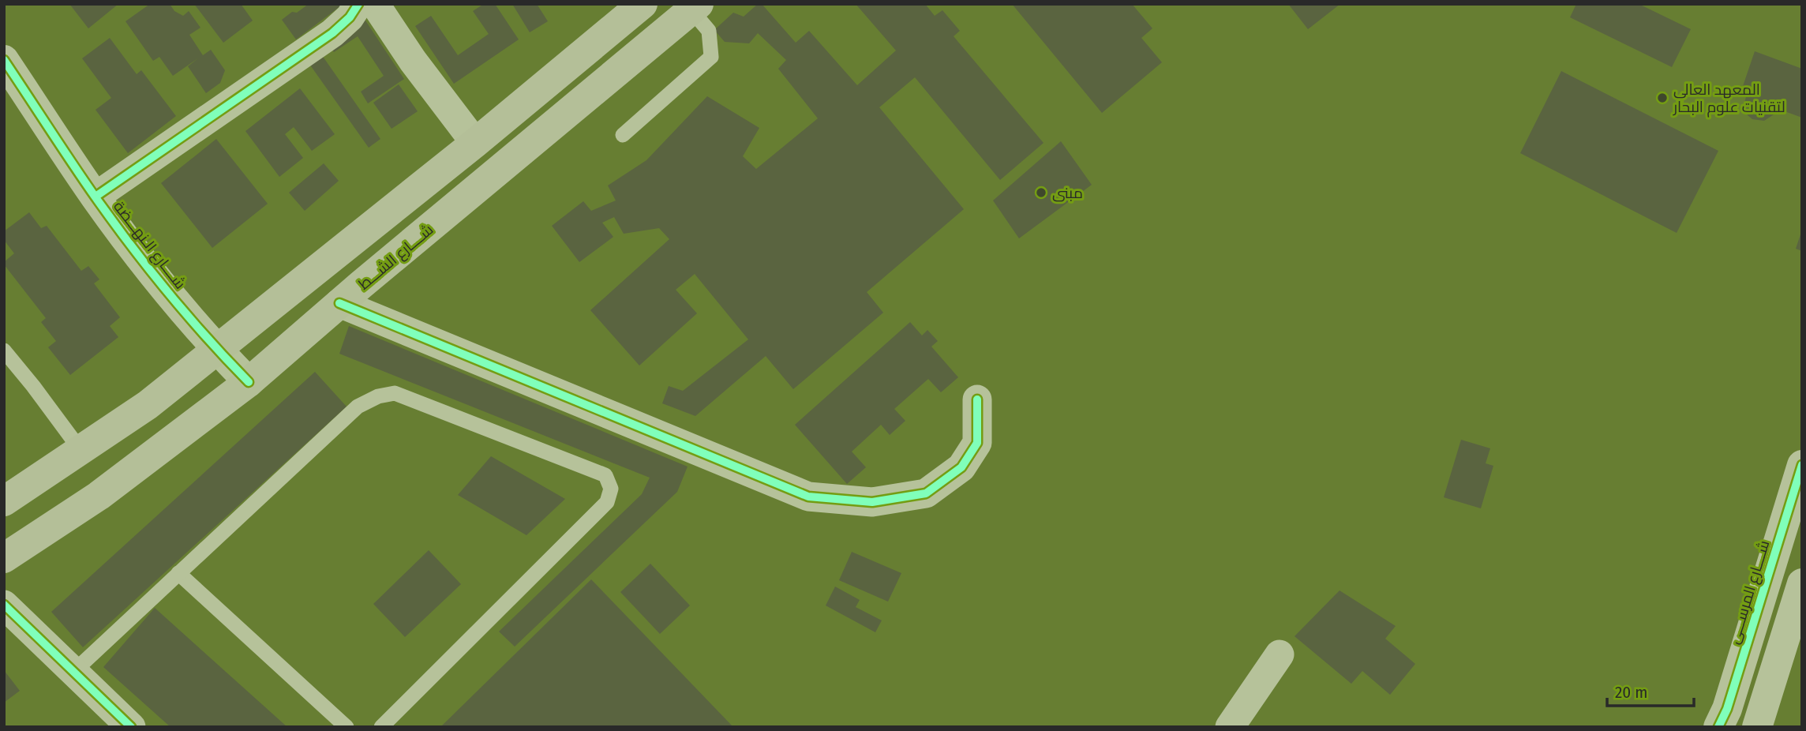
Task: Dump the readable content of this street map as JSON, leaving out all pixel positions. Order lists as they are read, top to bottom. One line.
{"streets":{"main road":["شــــارع الشـــط"],"street":["شــــارع الـنهـــضة","شــــارع المرســـى"]},"crossings":[["شــــارع الـنهـــضة","شــــارع الشـــط"]],"places":["المعهد العالي لتقنيات علوم البحار","مبنى"],"scale_bar":"20 m"}
